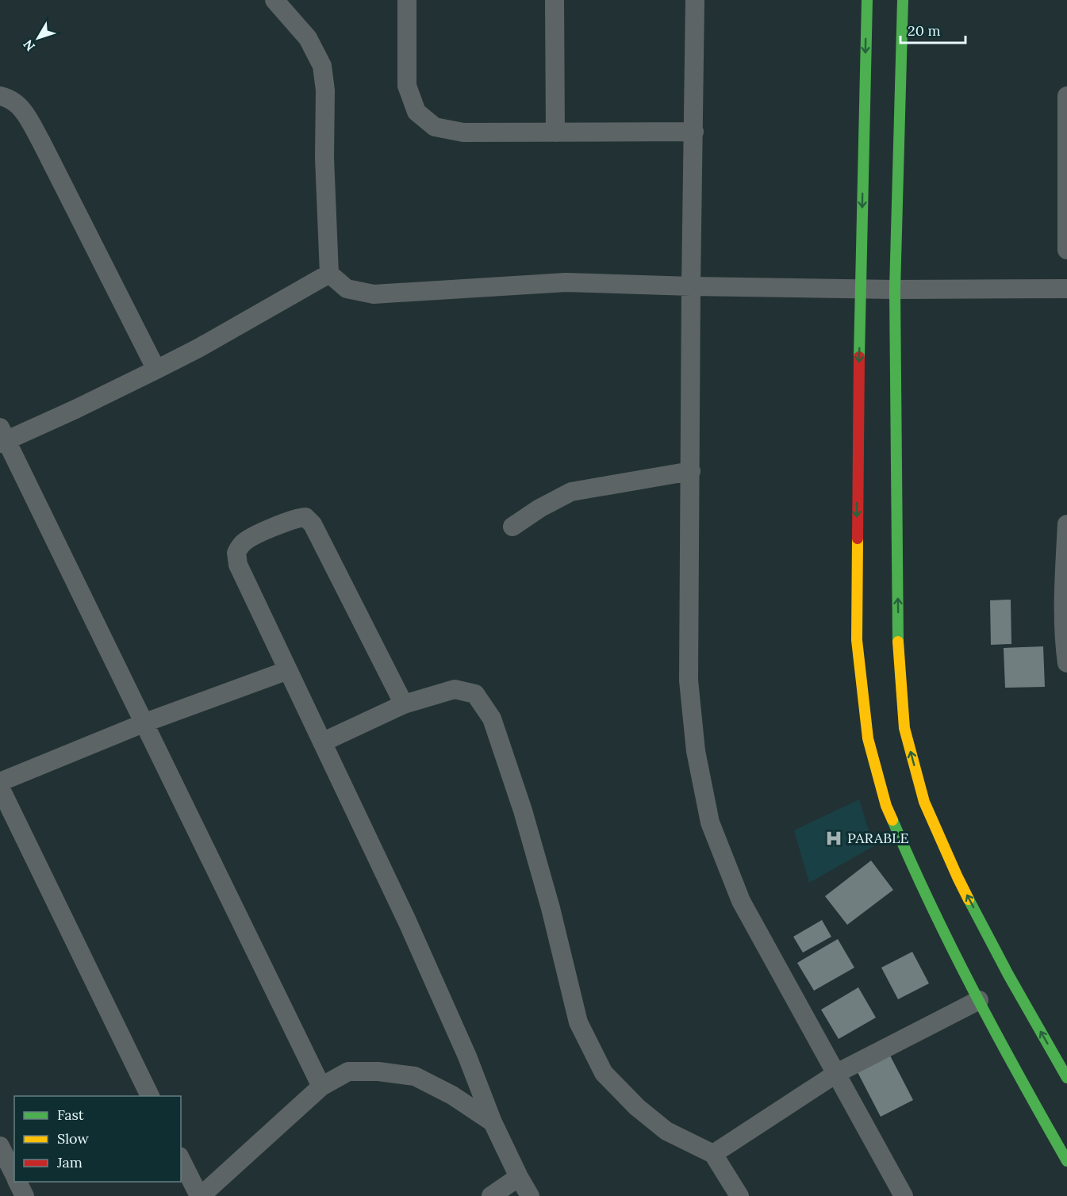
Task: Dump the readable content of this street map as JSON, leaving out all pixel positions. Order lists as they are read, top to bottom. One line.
{"places":{"hospital":["PARABLE"]},"legend":["Fast","Slow","Jam"],"scale_bar":"20 m","north":"bottom left"}
